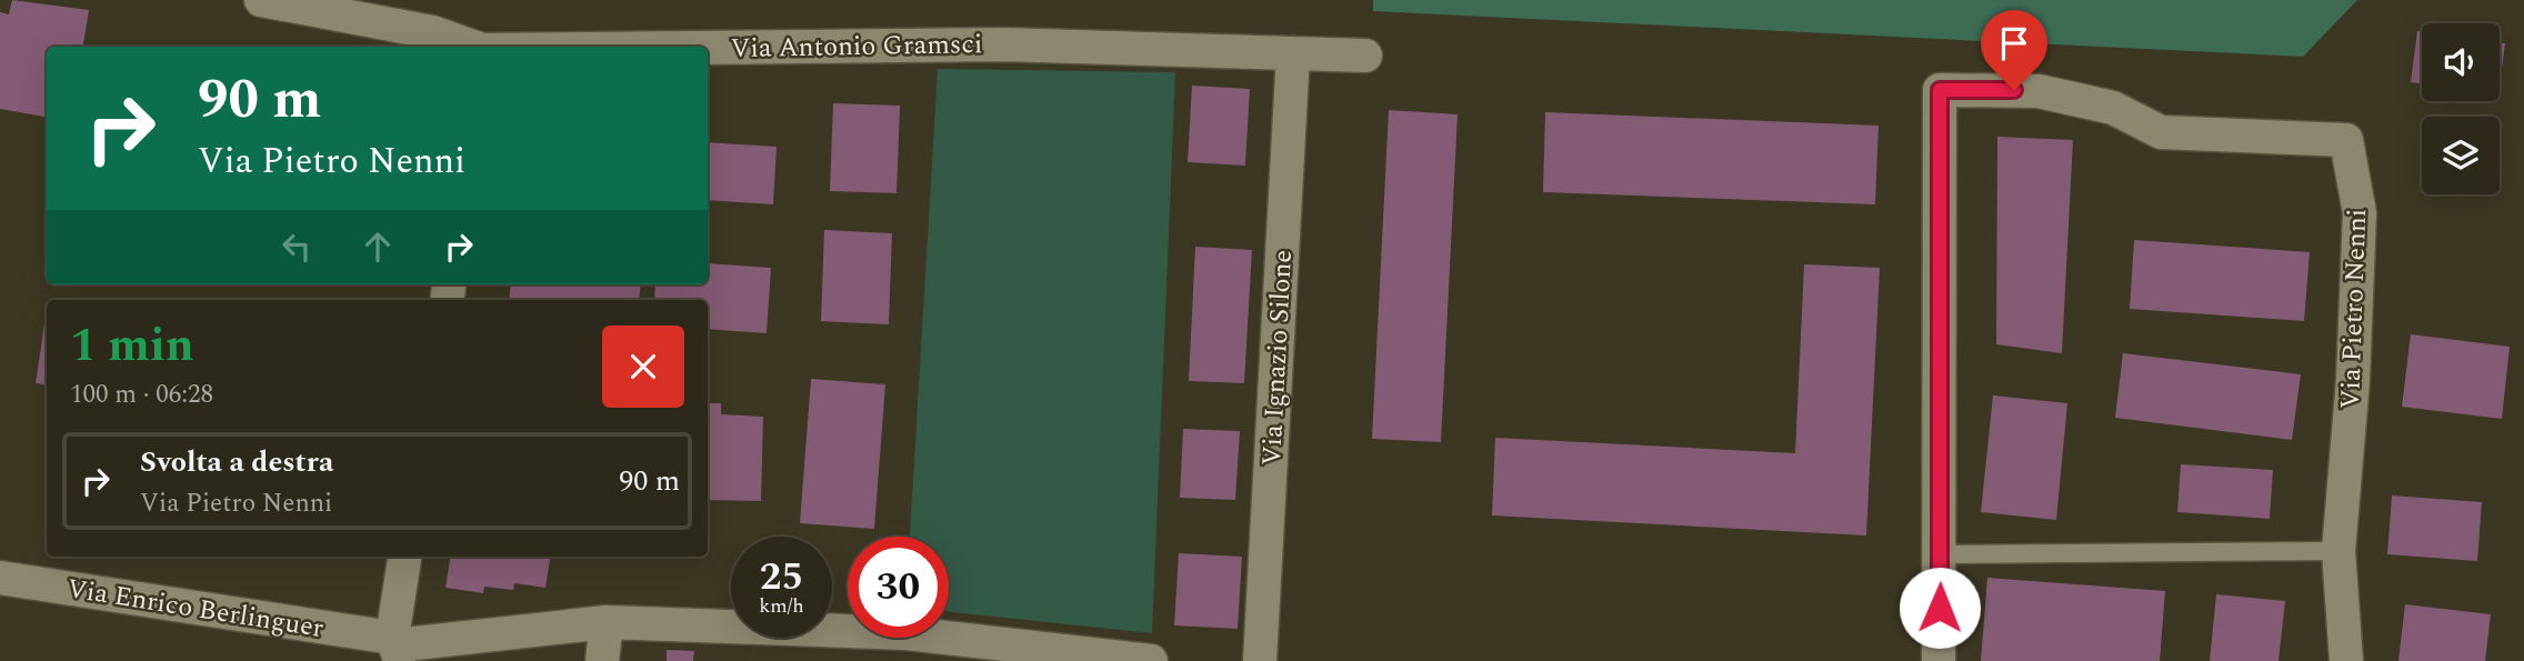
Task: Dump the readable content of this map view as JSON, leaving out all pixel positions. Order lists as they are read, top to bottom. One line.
{"streets":{"street":["Via Antonio Gramsci","Via Pietro Nenni","Via Ignazio Silone","Via Enrico Berlinguer"]},"crossings":[["Via Antonio Gramsci","Via Ignazio Silone"]],"page":{"turn":["90 m","Via Pietro Nenni"],"heading":["1 min","100 m · 06:28"],"list":[{"name":"Svolta a destra","note":"Via Pietro Nenni","value":"90 m"}],"speed":"25 km/h","limit":"30"}}
